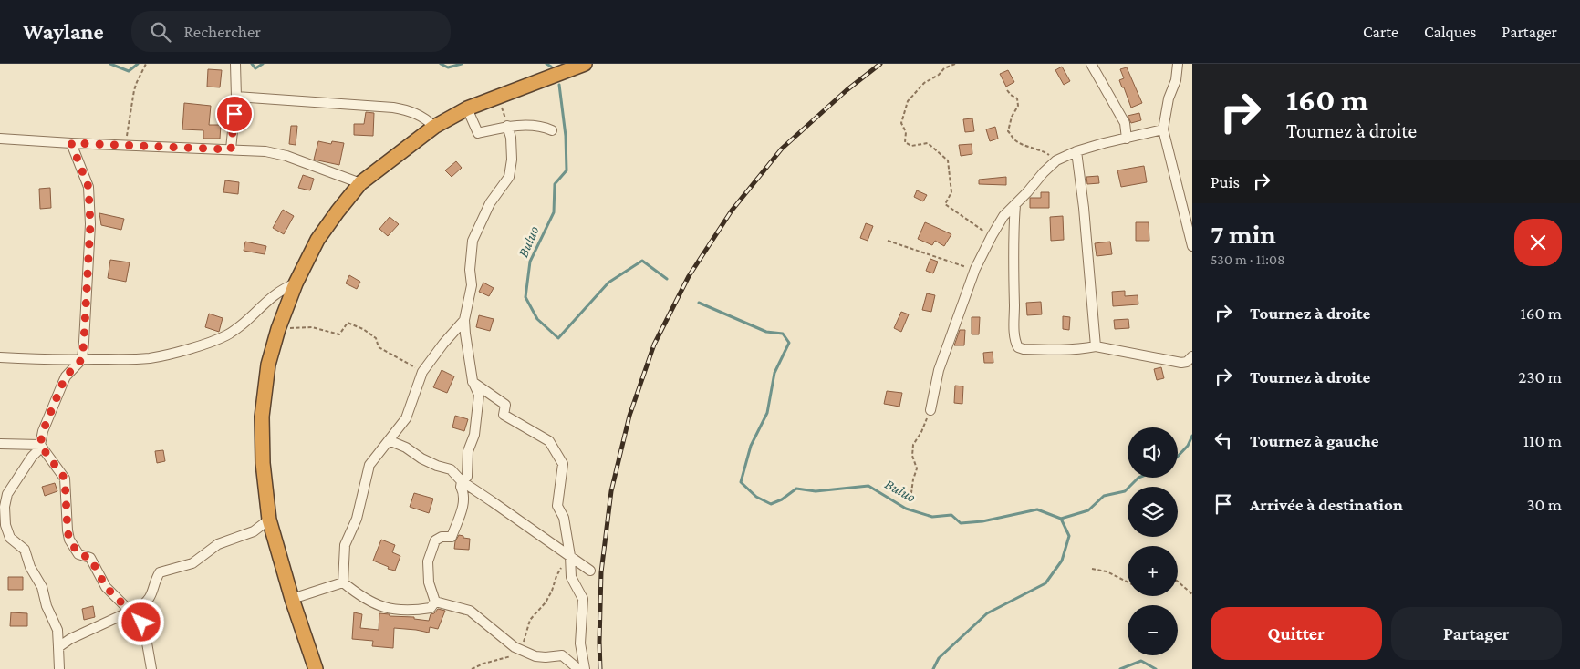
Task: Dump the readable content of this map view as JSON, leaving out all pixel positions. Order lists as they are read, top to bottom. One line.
{"water":["Buluo"],"page":{"header":"Waylane","search":"Rechercher","nav":["Carte","Calques","Partager"],"turn":["160 m","Tournez à droite"],"then":"Puis","heading":["7 min","530 m · 11:08"],"list":[{"name":"Tournez à droite","value":"160 m"},{"name":"Tournez à droite","value":"230 m"},{"name":"Tournez à gauche","value":"110 m"},{"name":"Arrivée à destination","value":"30 m"}],"map_buttons":["+","−"],"buttons":["Quitter","Partager"]}}
